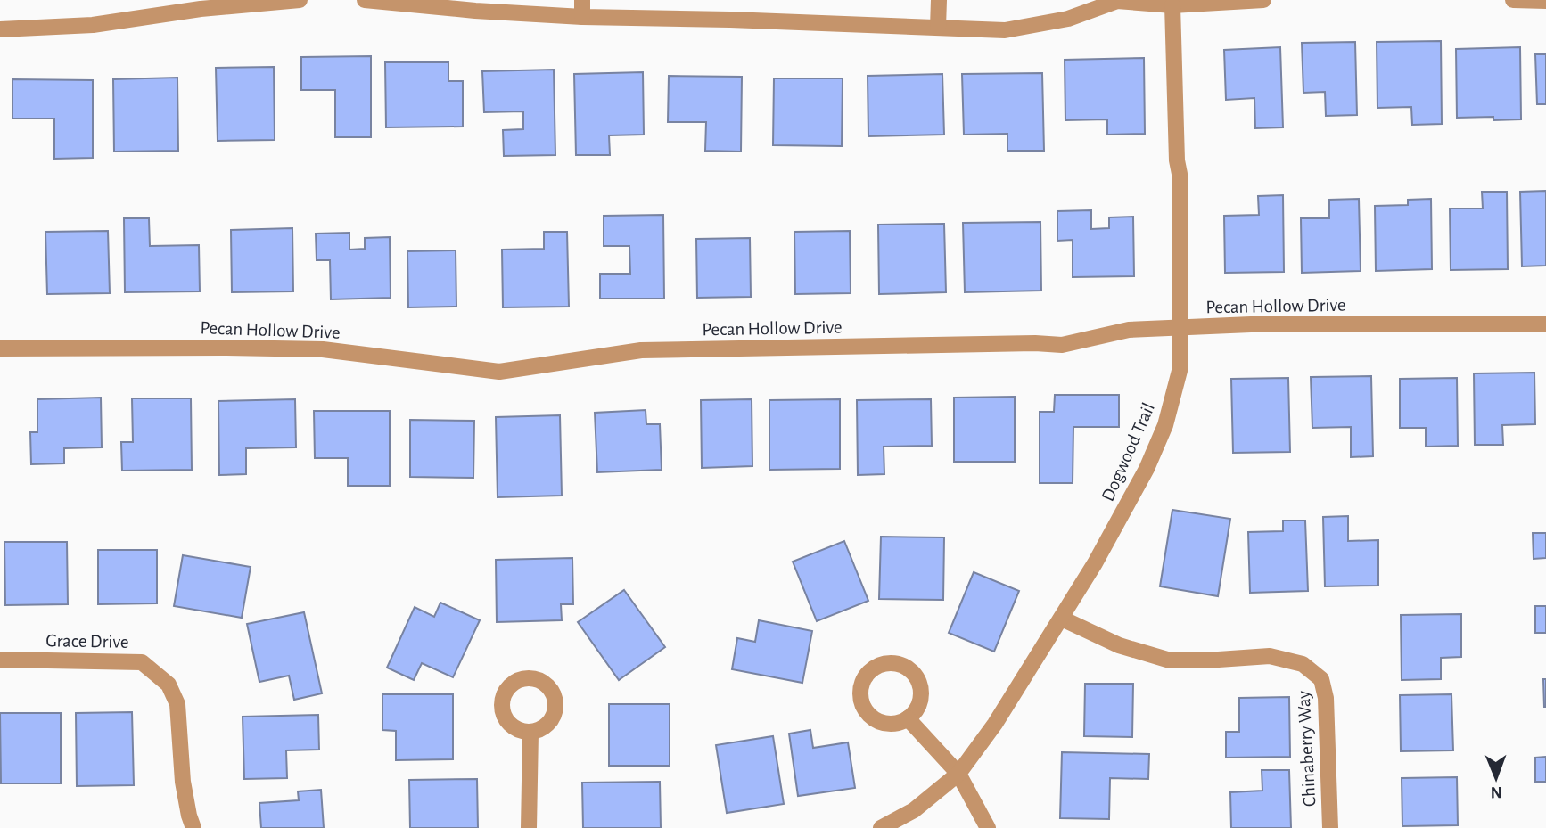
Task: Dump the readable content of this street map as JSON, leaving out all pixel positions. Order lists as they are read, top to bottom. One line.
{"streets":{"street":["Pecan Hollow Drive","Dogwood Trail","Grace Drive","Chinaberry Way"]},"crossings":[["Pecan Hollow Drive","Dogwood Trail"],["Dogwood Trail","Chinaberry Way"]],"north":"bottom"}
